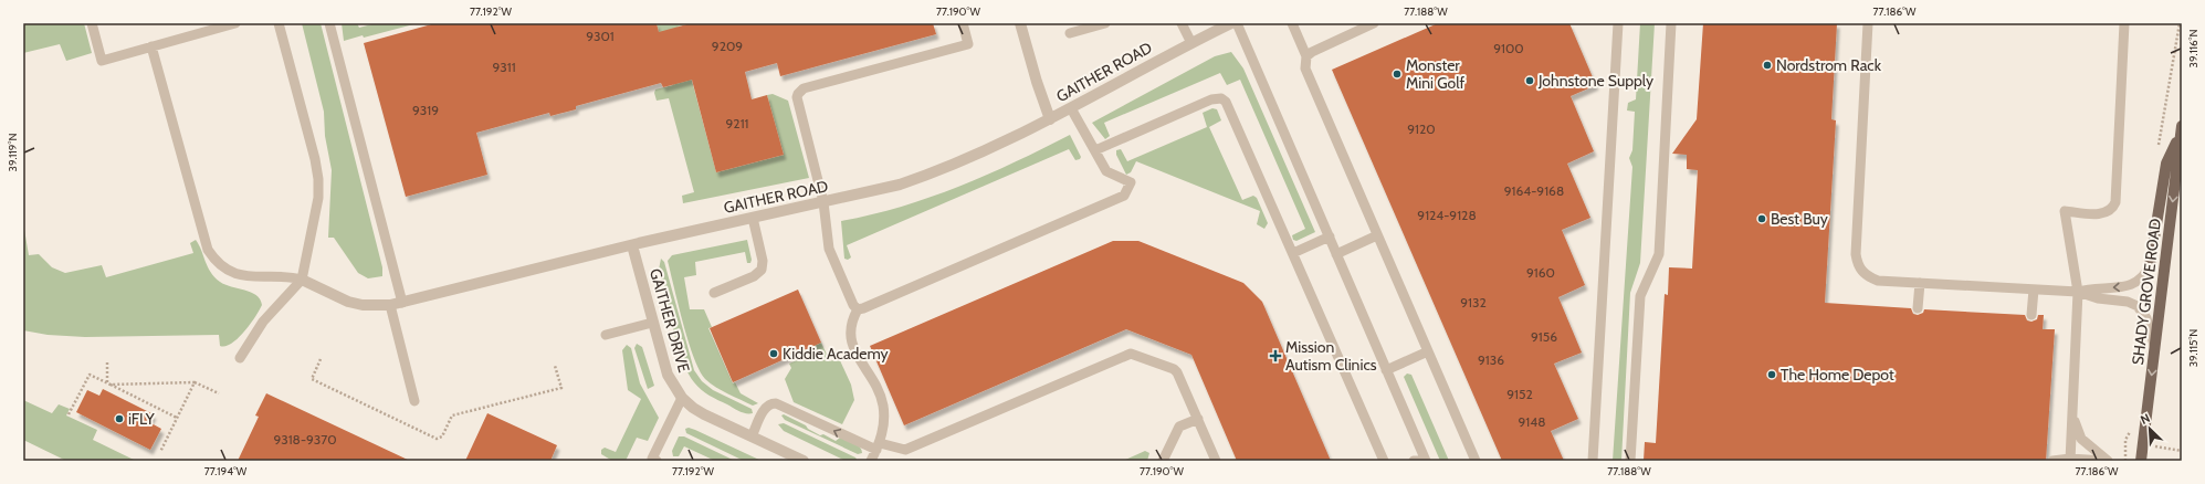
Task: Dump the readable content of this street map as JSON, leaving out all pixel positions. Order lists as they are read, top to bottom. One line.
{"streets":{"main road":["SHADY GROVE ROAD"],"street":["GAITHER ROAD","GAITHER DRIVE"]},"crossings":[["GAITHER ROAD","GAITHER DRIVE"]],"places":{"other":["Nordstrom Rack","Monster Mini Golf","Johnstone Supply","Best Buy","Kiddie Academy","The Home Depot","iFLY"],"health":["Mission Autism Clinics"]},"house_numbers":["9301","9209","9100","9311","9319","9211","9120","9164-9168","9124-9128","9160","9132","9156","9136","9152","9148","9318-9370"],"north":"top left","coordinates":["77.192°W","77.190°W","77.188°W","77.186°W","39.116°N","39.119°N","39.115°N","77.194°W"]}
